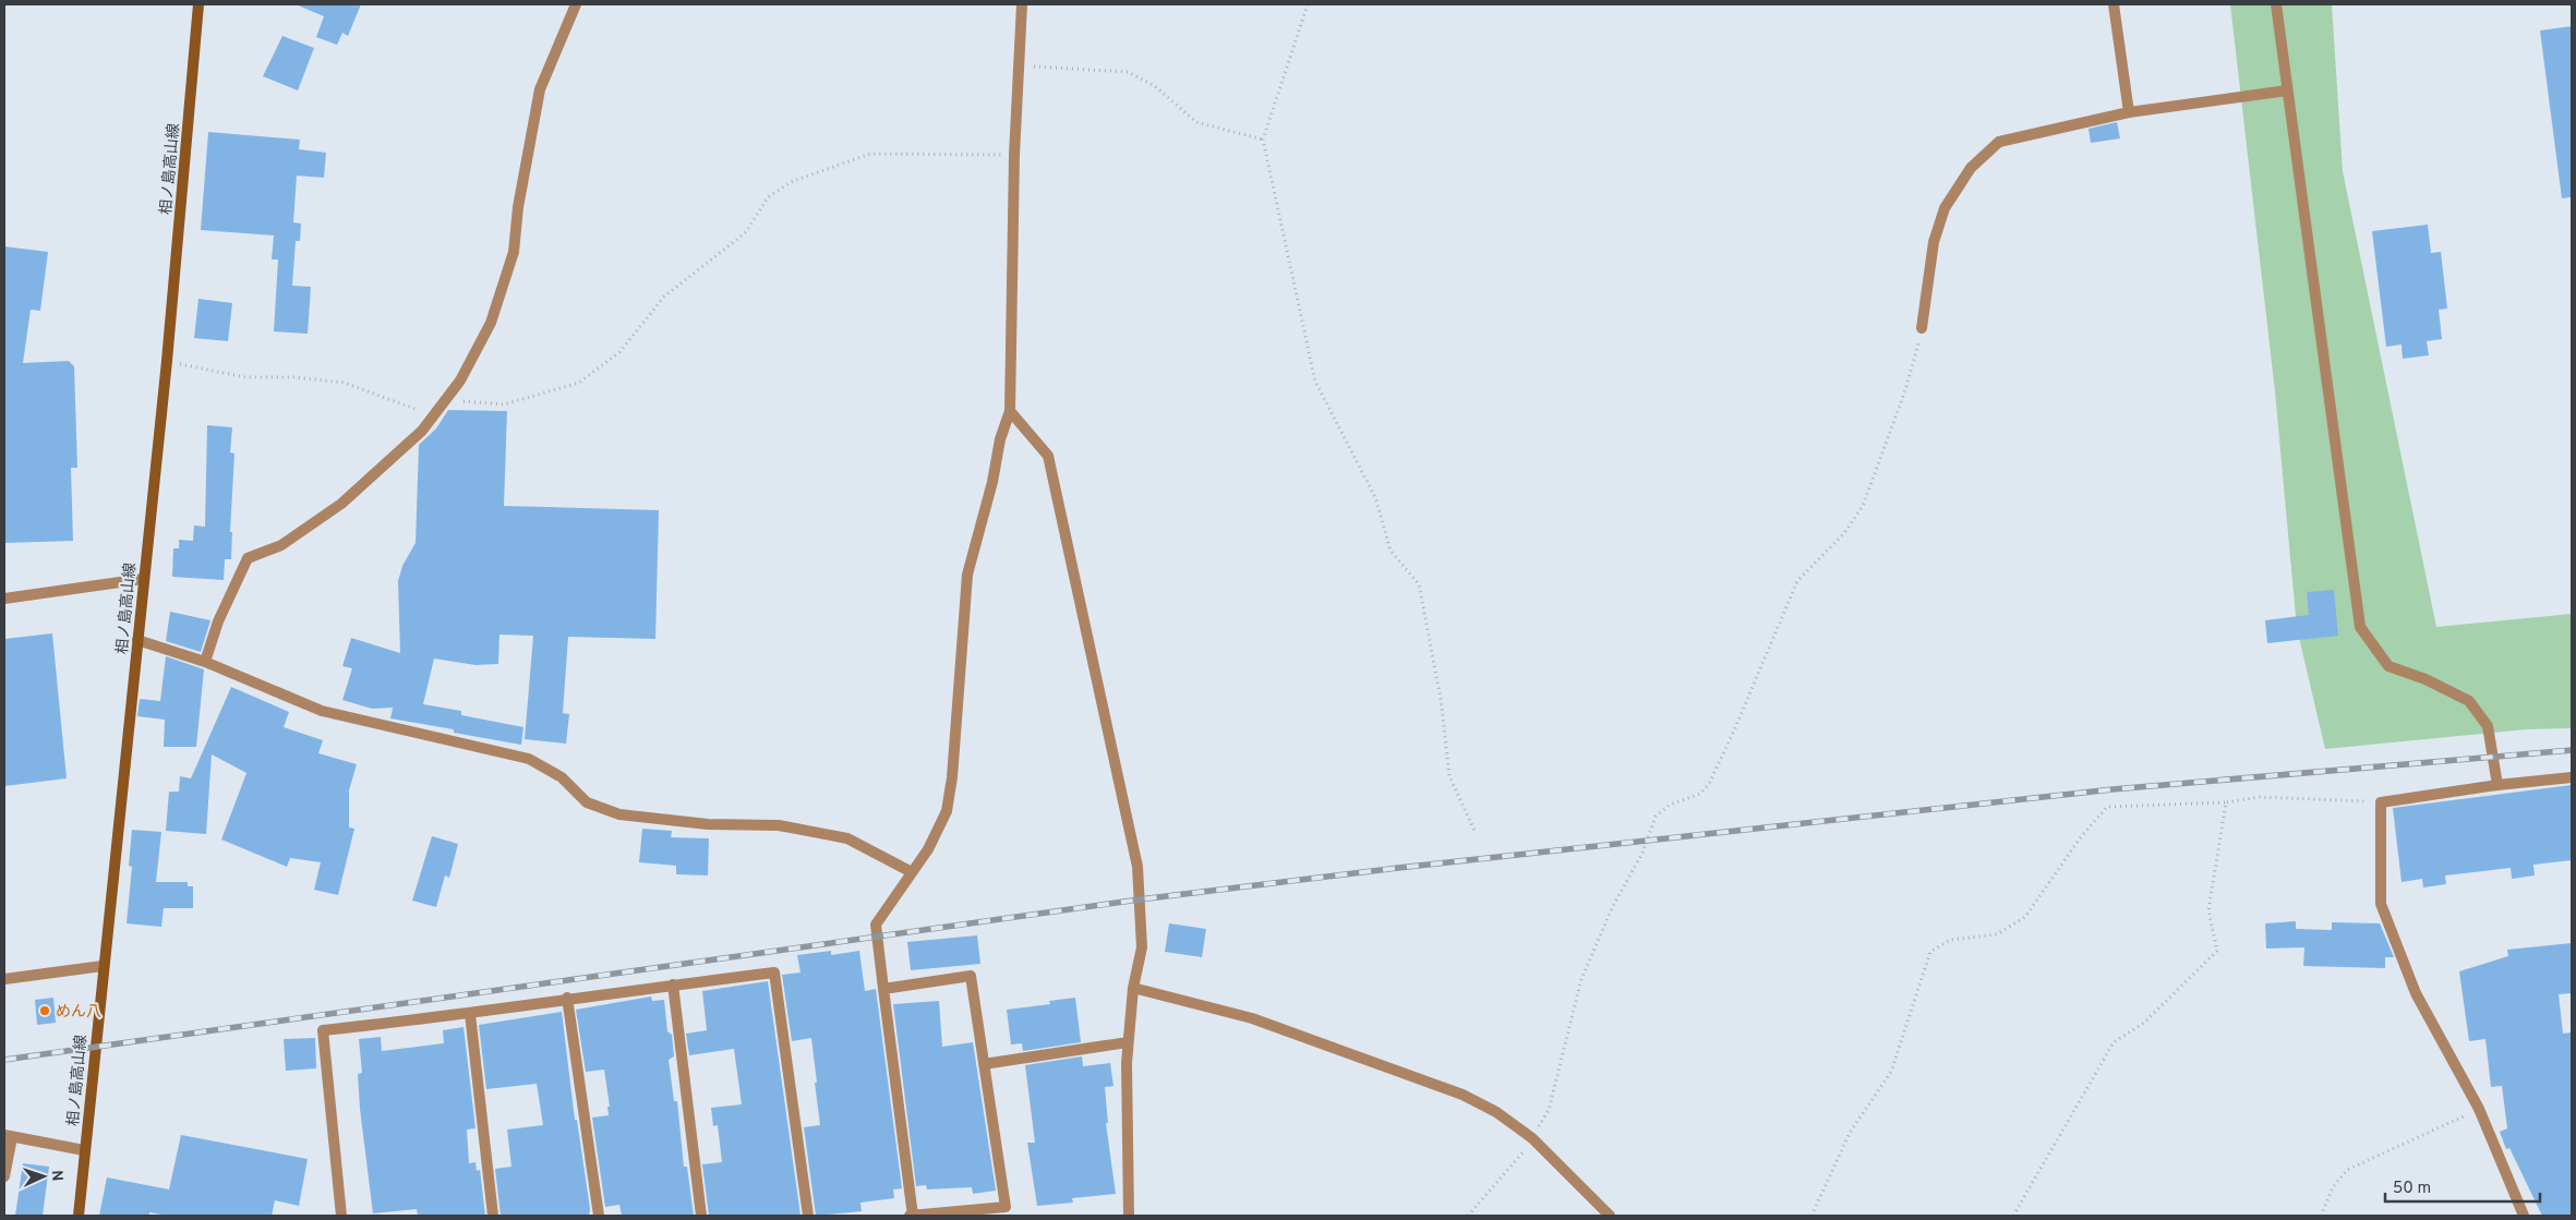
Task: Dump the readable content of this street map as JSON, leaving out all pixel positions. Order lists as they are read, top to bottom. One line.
{"streets":{"main road":["相ノ島高山線"]},"places":["めん八"],"scale_bar":"50 m","north":"right"}
